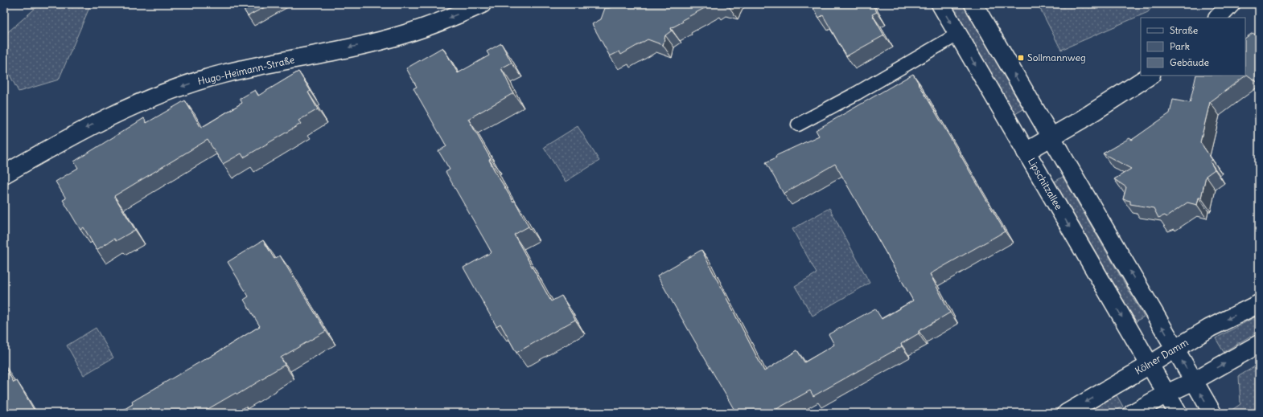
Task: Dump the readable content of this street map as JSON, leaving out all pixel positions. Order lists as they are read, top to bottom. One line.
{"streets":{"street":["Hugo-Heimann-Straße","Lipschitzallee","Kölner Damm"]},"crossings":[["Lipschitzallee","Kölner Damm"]],"one_way":["Hugo-Heimann-Straße"],"places":{"transit":["Sollmannweg"]},"legend":["Straße","Park","Gebäude"]}
